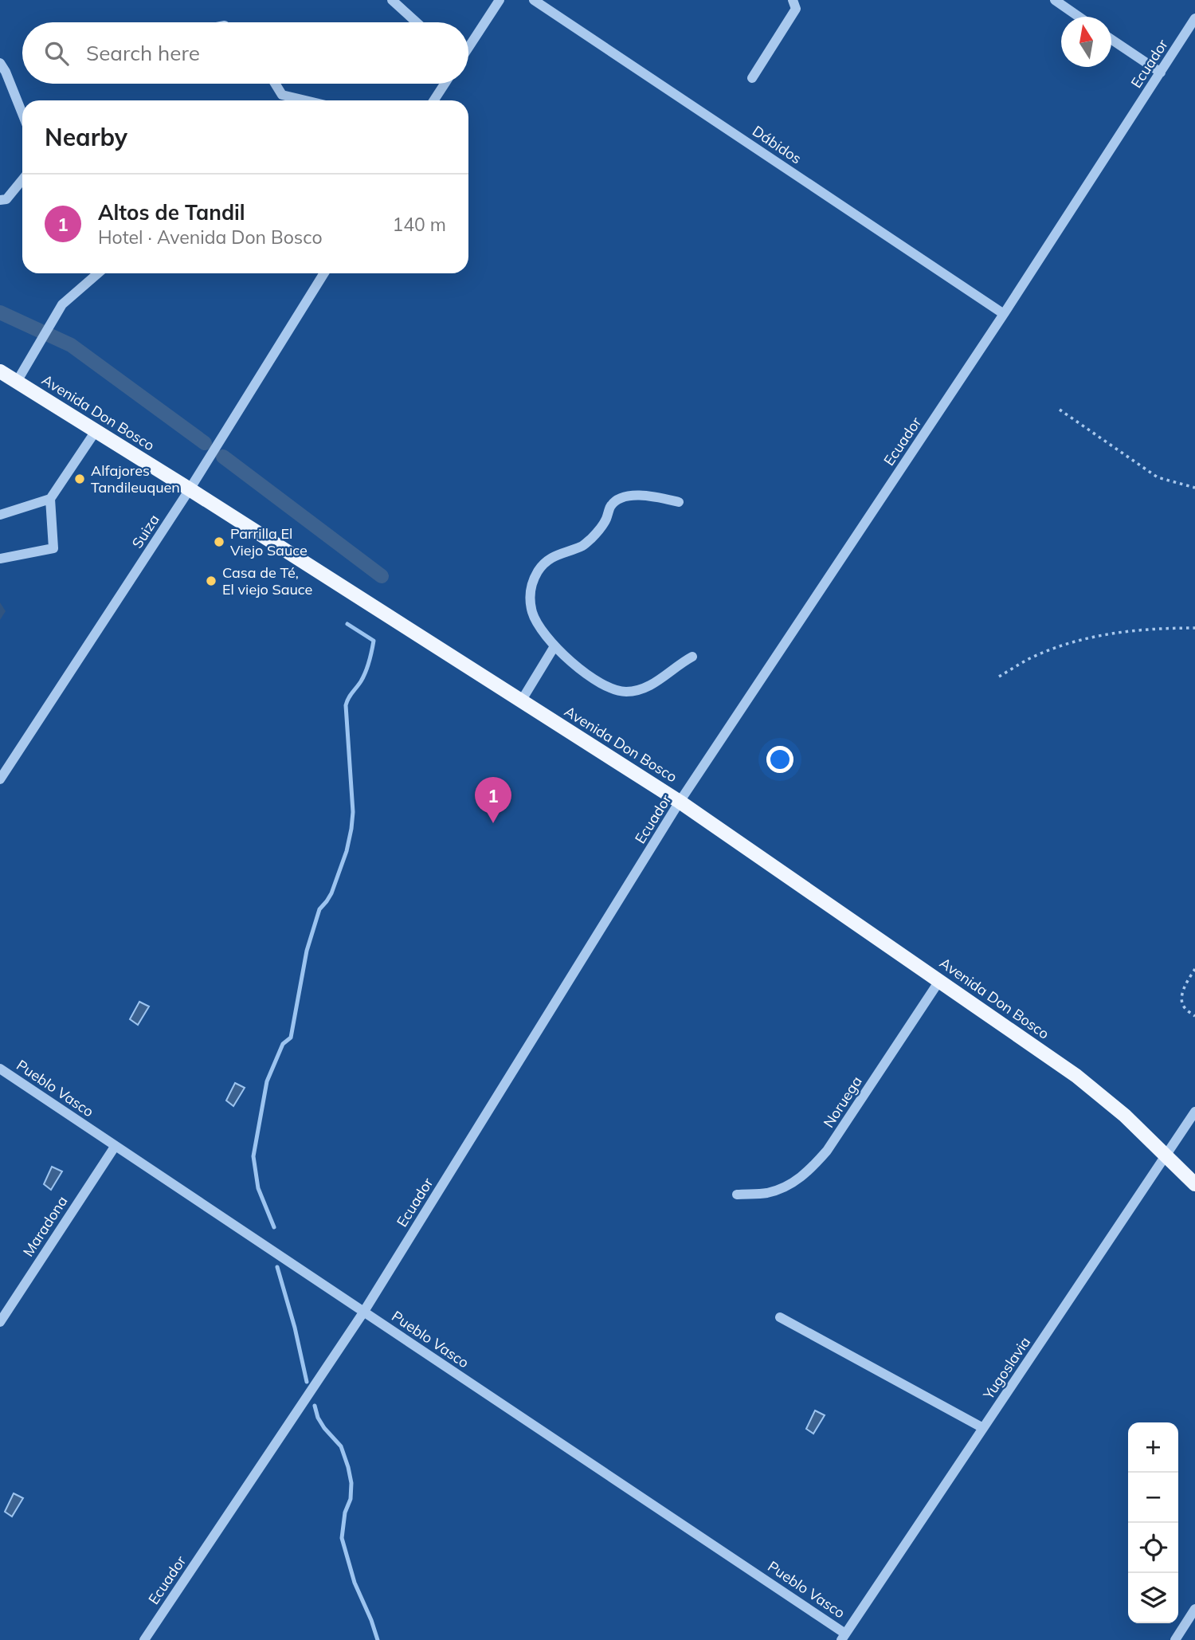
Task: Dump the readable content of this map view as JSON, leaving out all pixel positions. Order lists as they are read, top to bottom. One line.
{"streets":{"main road":["Avenida Don Bosco"],"street":["Ecuador","Dábidos","Suiza","Pueblo Vasco","Noruega","Maradona","Yugoslavia"]},"crossings":[["Ecuador","Dábidos"],["Ecuador","Avenida Don Bosco"],["Ecuador","Pueblo Vasco"],["Avenida Don Bosco","Suiza"],["Avenida Don Bosco","Noruega"],["Avenida Don Bosco","Yugoslavia"],["Pueblo Vasco","Maradona"],["Pueblo Vasco","Yugoslavia"]],"places":["Alfajores Tandileuquen","Parrilla El Viejo Sauce","Casa de Té, El viejo Sauce"],"north":"top","page":{"search":"Search here","heading":"Nearby","list":[{"mark":"1","name":"Altos de Tandil","note":"Hotel · Avenida Don Bosco","value":"140 m"}],"pins":"1","map_buttons":["+","−"]}}
